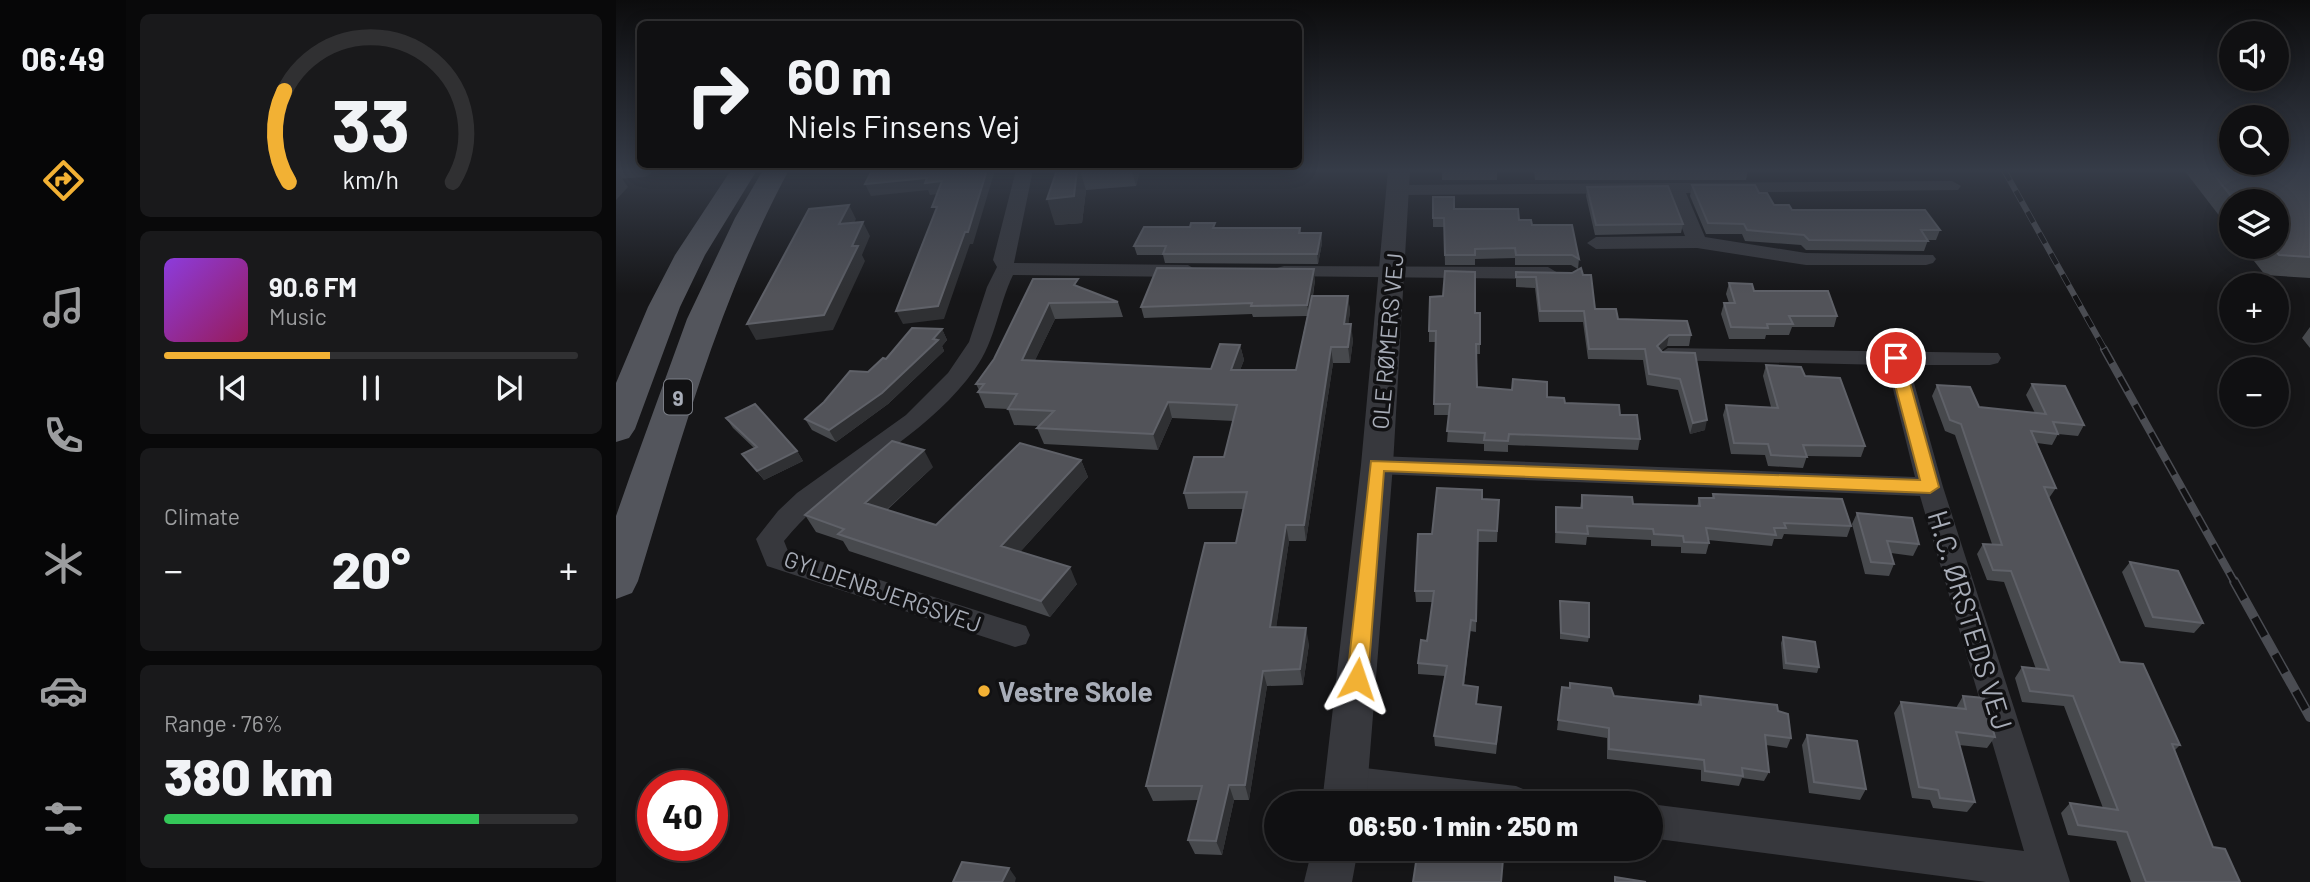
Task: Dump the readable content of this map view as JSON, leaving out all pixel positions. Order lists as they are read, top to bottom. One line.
{"streets":{"main road":["9"],"street":["OLE RØMERS VEJ","GYLDENBJERGSVEJ","H.C. ØRSTEDS VEJ"]},"places":["Vestre Skole"],"page":{"tabs":"06:49","map_buttons":["+","−"],"turn":["60 m","Niels Finsens Vej"],"song":["90.6 FM","Music"],"tile":["Climate",["Range · 76%","380 km"]],"heat":["−","20°","+"],"limit":"40","trip":"06:50 · 1 min · 250 m","gauge":["33","km/h"]}}
